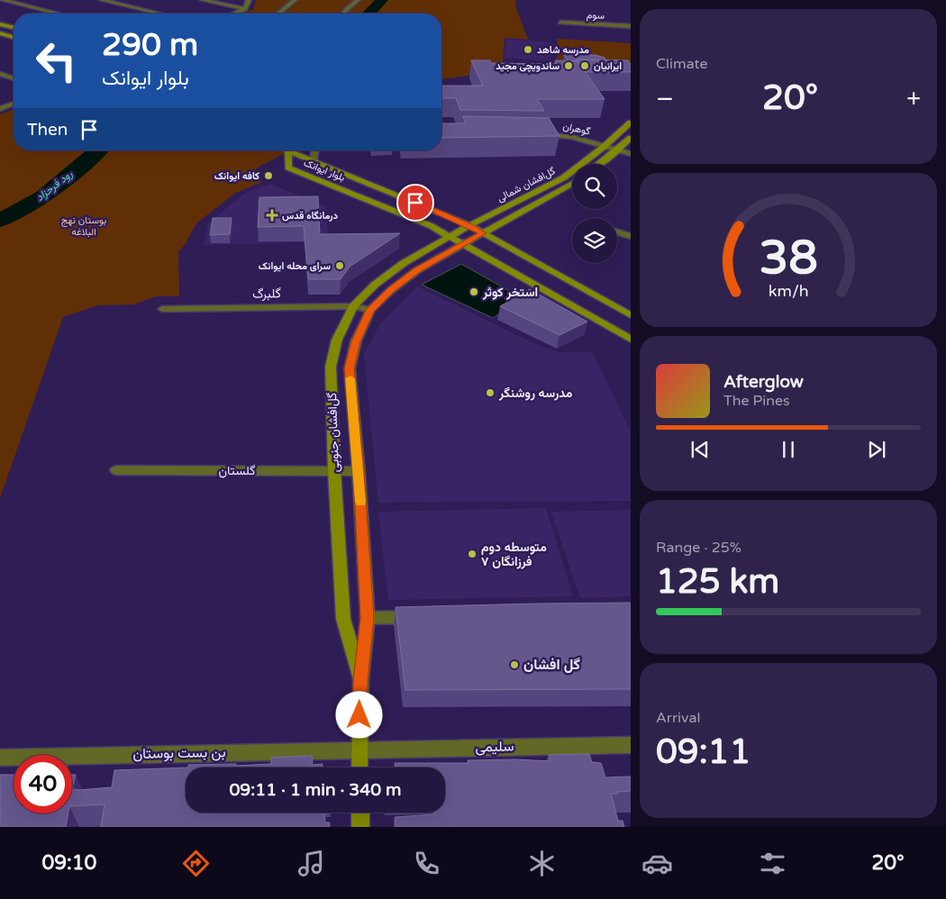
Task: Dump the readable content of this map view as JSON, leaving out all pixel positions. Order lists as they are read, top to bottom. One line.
{"streets":{"main road":["بلوار ایوانک","گل‌افشان شمالی","گل‌افشان جنوبی"],"street":["سوم","گوهران","گلبرگ","گلستان","سلیمی","بن بست بوستان"]},"crossings":[["گوهران","گل‌افشان شمالی"],["بلوار ایوانک","گل‌افشان شمالی"],["بلوار ایوانک","گل‌افشان جنوبی"],["گل‌افشان شمالی","گل‌افشان جنوبی"],["گلبرگ","گل‌افشان جنوبی"],["گل‌افشان جنوبی","گلستان"],["گل‌افشان جنوبی","سلیمی"],["گل‌افشان جنوبی","بن بست بوستان"],["سلیمی","بن بست بوستان"]],"water":["رود فرحزاد"],"parks":["بوستان نهج البلاغه"],"places":{"other":["مدرسه شاهد","ساندویچی مجید","ایرانیان","کافه ایوانک","سرای محله ایوانک","استخر کوثر","مدرسه روشنگر","متوسطه دوم فرزانگان ۷","گل افشان"],"health":["درمانگاه قدس"]},"page":{"tile":["Climate",["Range · 25%","125 km"],["Arrival","09:11"]],"turn":["290 m","بلوار ایوانک"],"heat":["−","20°","+"],"then":"Then","song":["Afterglow","The Pines"],"limit":"40","trip":"09:11 · 1 min · 340 m","tabs":["09:10","20°"],"gauge":["38","km/h"]}}
